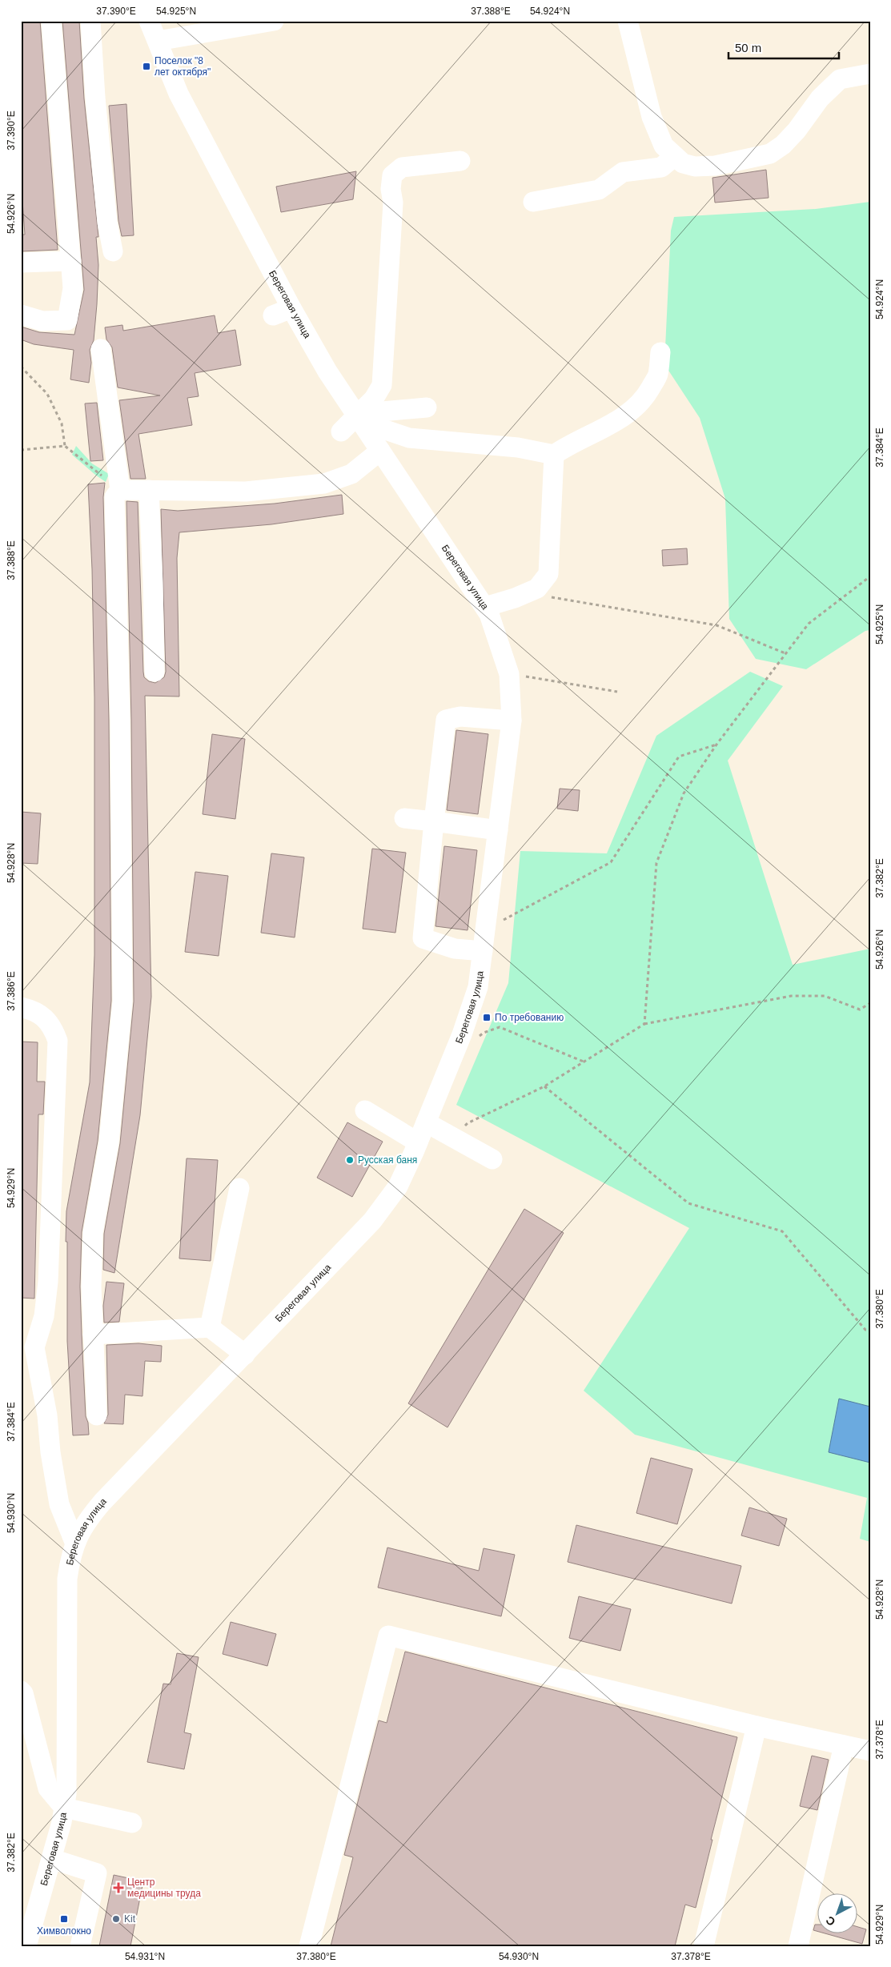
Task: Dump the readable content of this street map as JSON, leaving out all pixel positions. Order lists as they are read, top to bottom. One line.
{"streets":{"street":["Береговая улица"]},"places":{"transit":["Поселок \"8 лет октября\"","По требованию","Химволокно"],"other":["Русская баня","Kit"],"health":["Центр медицины труда"]},"scale_bar":"50 m","north":"bottom left","coordinates":["37.390°E","54.925°N","37.388°E","54.924°N","54.926°N","37.384°E","54.928°N","37.382°E","37.386°E","54.929°N","37.380°E","54.930°N","37.378°E","54.931°N"]}
